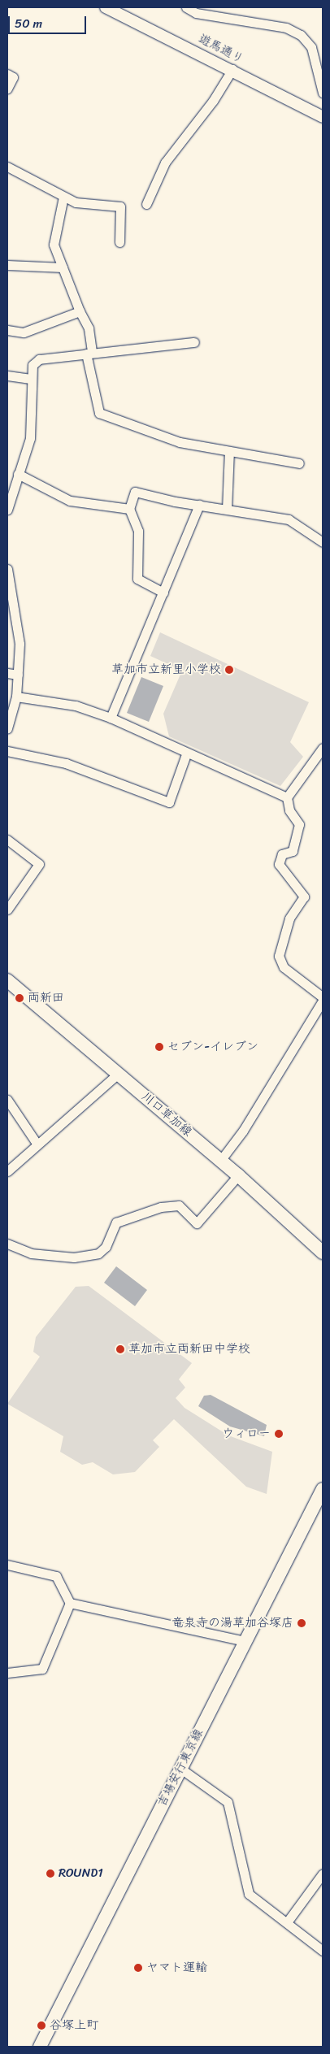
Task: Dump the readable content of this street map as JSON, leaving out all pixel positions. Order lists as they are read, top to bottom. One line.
{"streets":{"main road":["川口草加線","吉場安行東京線"],"street":["遊馬通り"]},"places":["草加市立新里小学校","両新田","セブン-イレブン","草加市立両新田中学校","ウィロー","竜泉寺の湯草加谷塚店","ROUND1","ヤマト運輸","谷塚上町"],"scale_bar":"50 m"}
